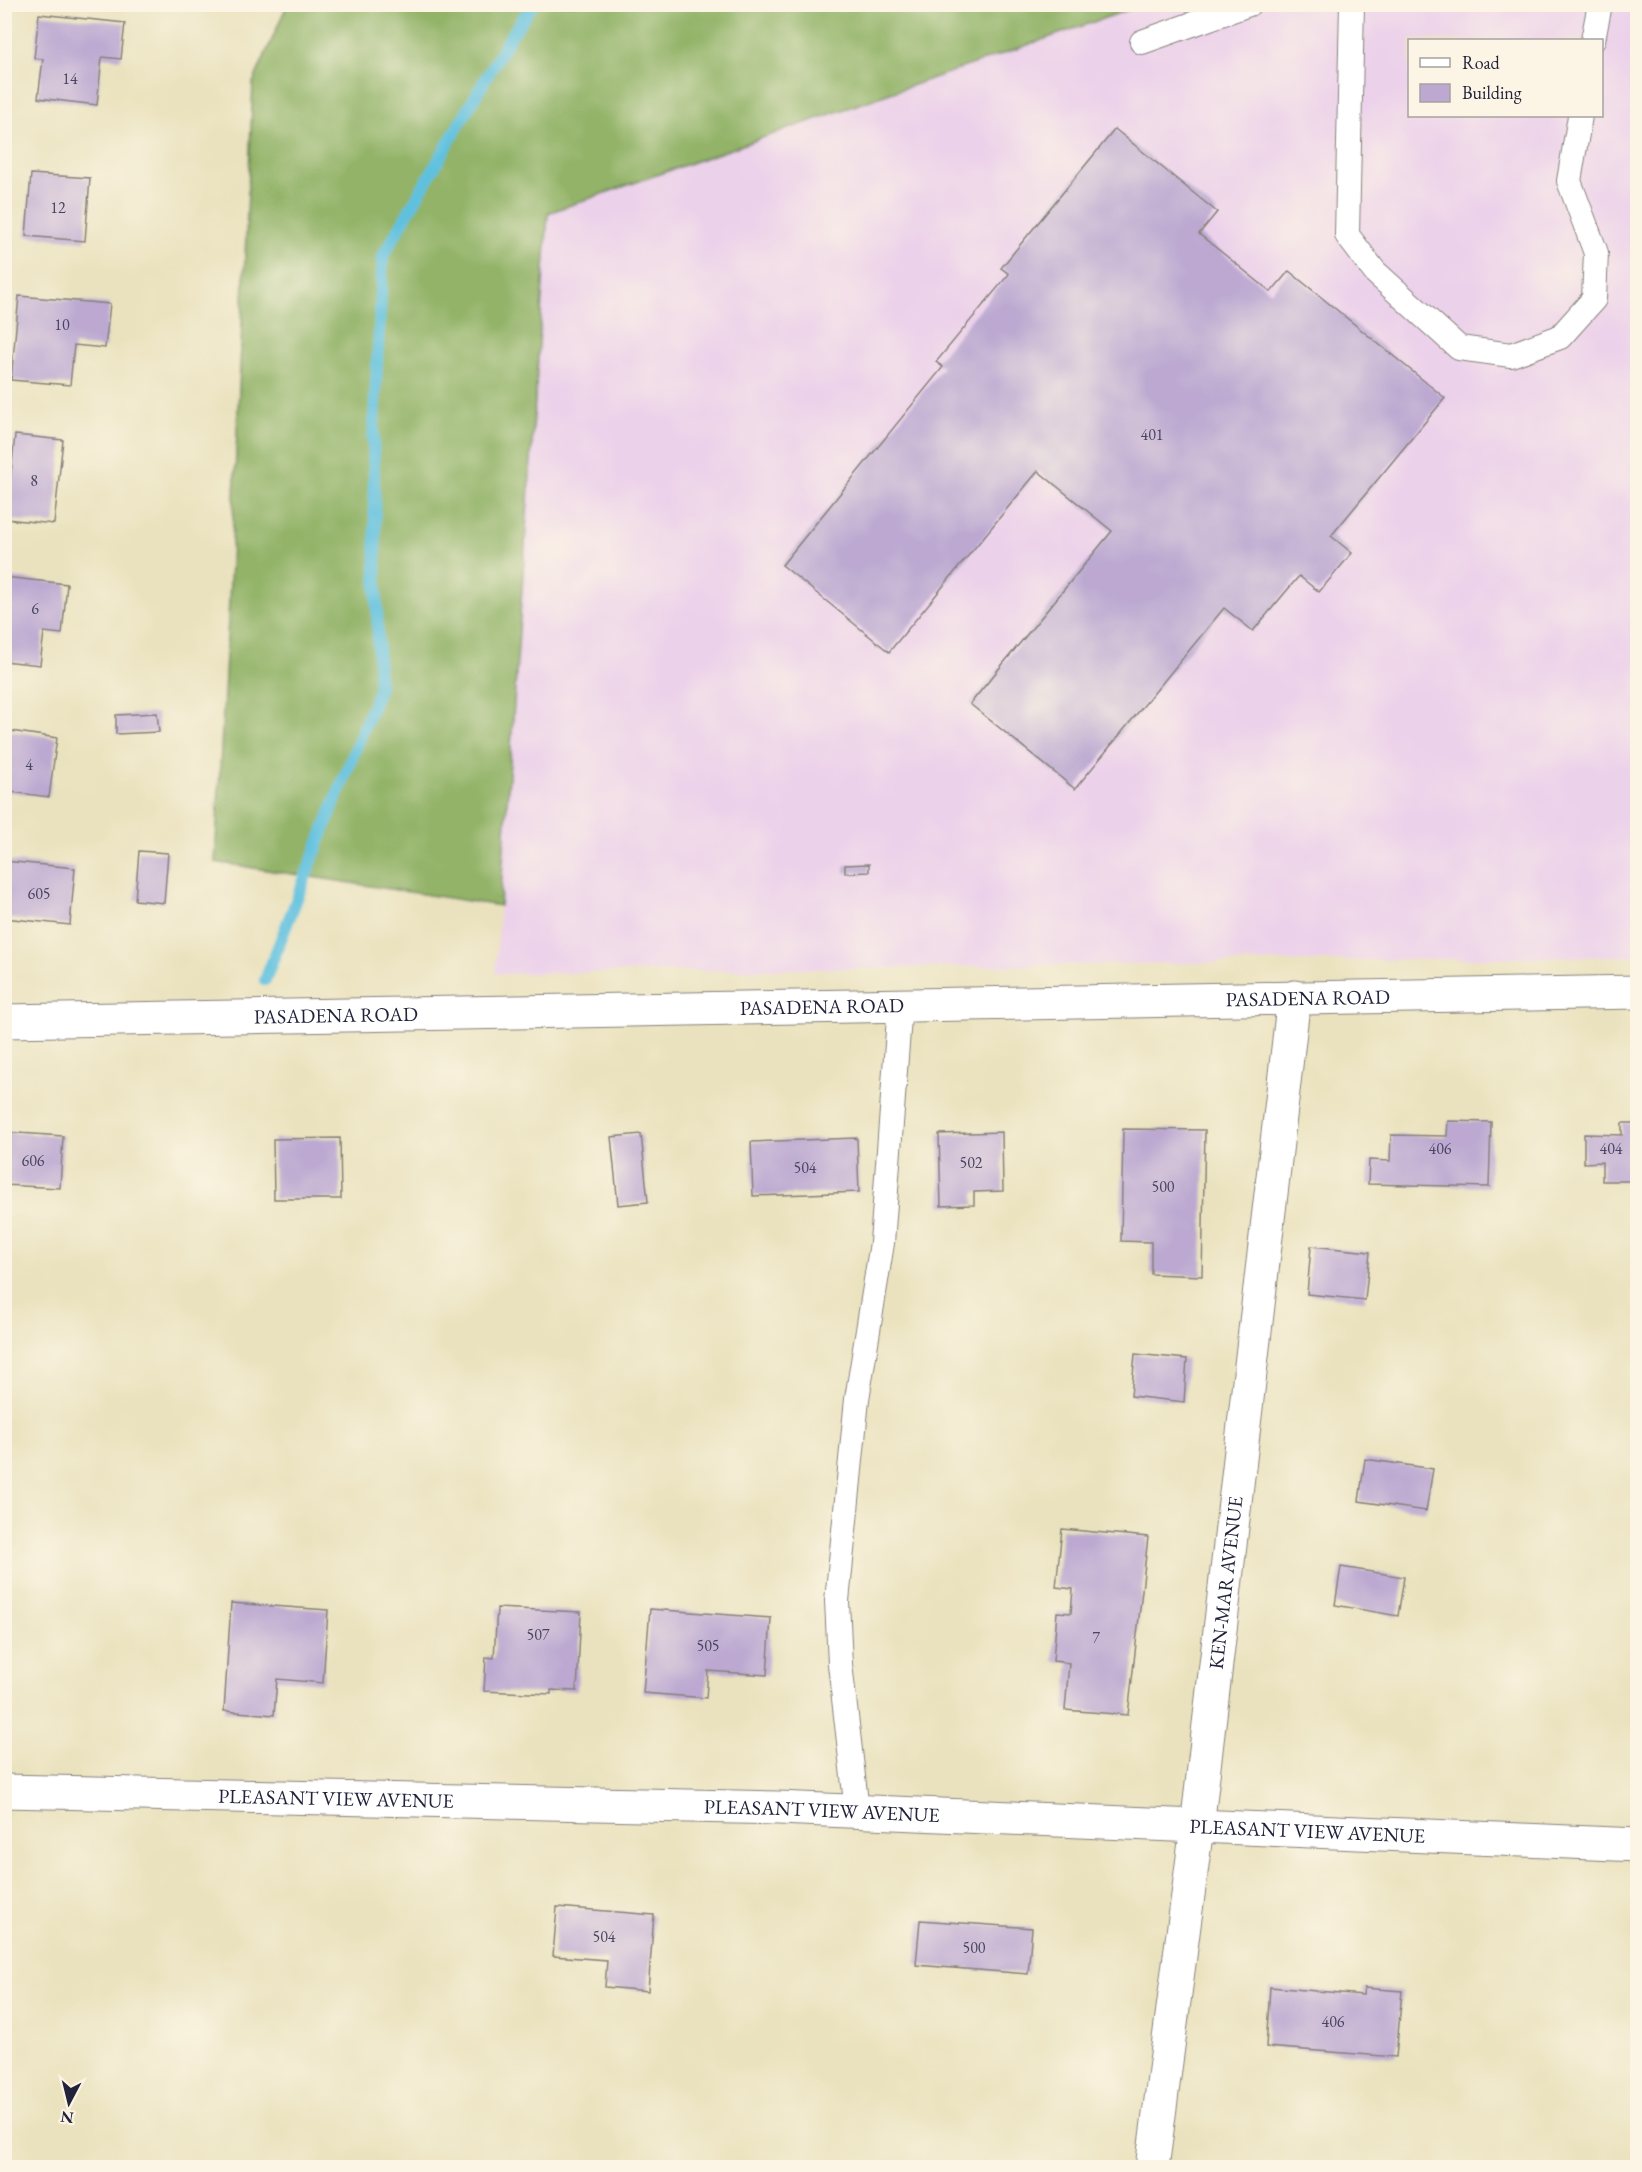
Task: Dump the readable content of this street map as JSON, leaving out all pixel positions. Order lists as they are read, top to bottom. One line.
{"streets":{"street":["PASADENA ROAD","KEN-MAR AVENUE","PLEASANT VIEW AVENUE"]},"crossings":[["PASADENA ROAD","KEN-MAR AVENUE"],["KEN-MAR AVENUE","PLEASANT VIEW AVENUE"]],"house_numbers":["14","12","10","401","8","6","4","605","406","404","606","502","504","500","507","7","505","504","500","406"],"legend":["Road","Building"],"north":"bottom"}
